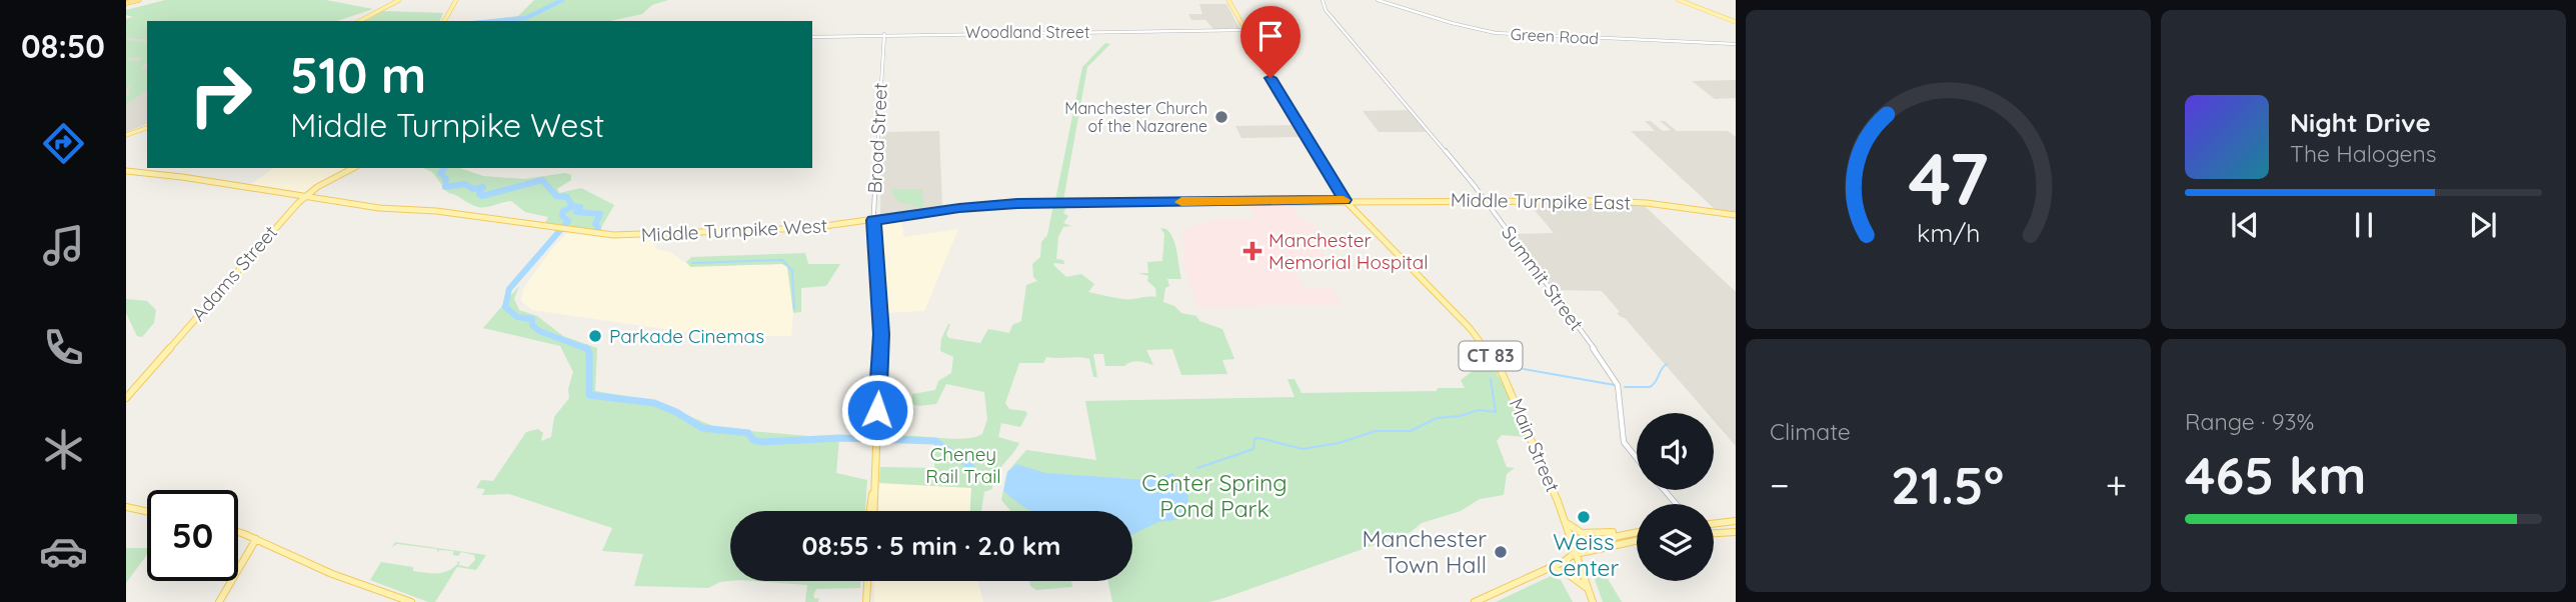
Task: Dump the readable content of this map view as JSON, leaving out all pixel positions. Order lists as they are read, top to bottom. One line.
{"streets":{"main road":["Broad Street","Middle Turnpike East","Middle Turnpike West","Adams Street","CT 83","Main Street"],"street":["Woodland Street","Green Road","Summit Street"]},"crossings":[["Woodland Street","Broad Street"],["Woodland Street","Main Street"],["Broad Street","Middle Turnpike West"],["Middle Turnpike East","Middle Turnpike West"],["Middle Turnpike East","Summit Street"],["Middle Turnpike East","Main Street"],["Middle Turnpike West","Adams Street"],["Middle Turnpike West","Main Street"]],"parks":["Cheney Rail Trail","Center Spring Pond Park"],"places":{"other":["Manchester Church of the Nazarene","Parkade Cinemas","Weiss Center","Manchester Town Hall"],"health":["Manchester Memorial Hospital"]},"page":{"tabs":"08:50","turn":["510 m","Middle Turnpike West"],"song":["Night Drive","The Halogens"],"tile":["Climate",["Range · 93%","465 km"]],"heat":["−","21.5°","+"],"limit":"50","trip":"08:55 · 5 min · 2.0 km","gauge":["47","km/h"]}}
